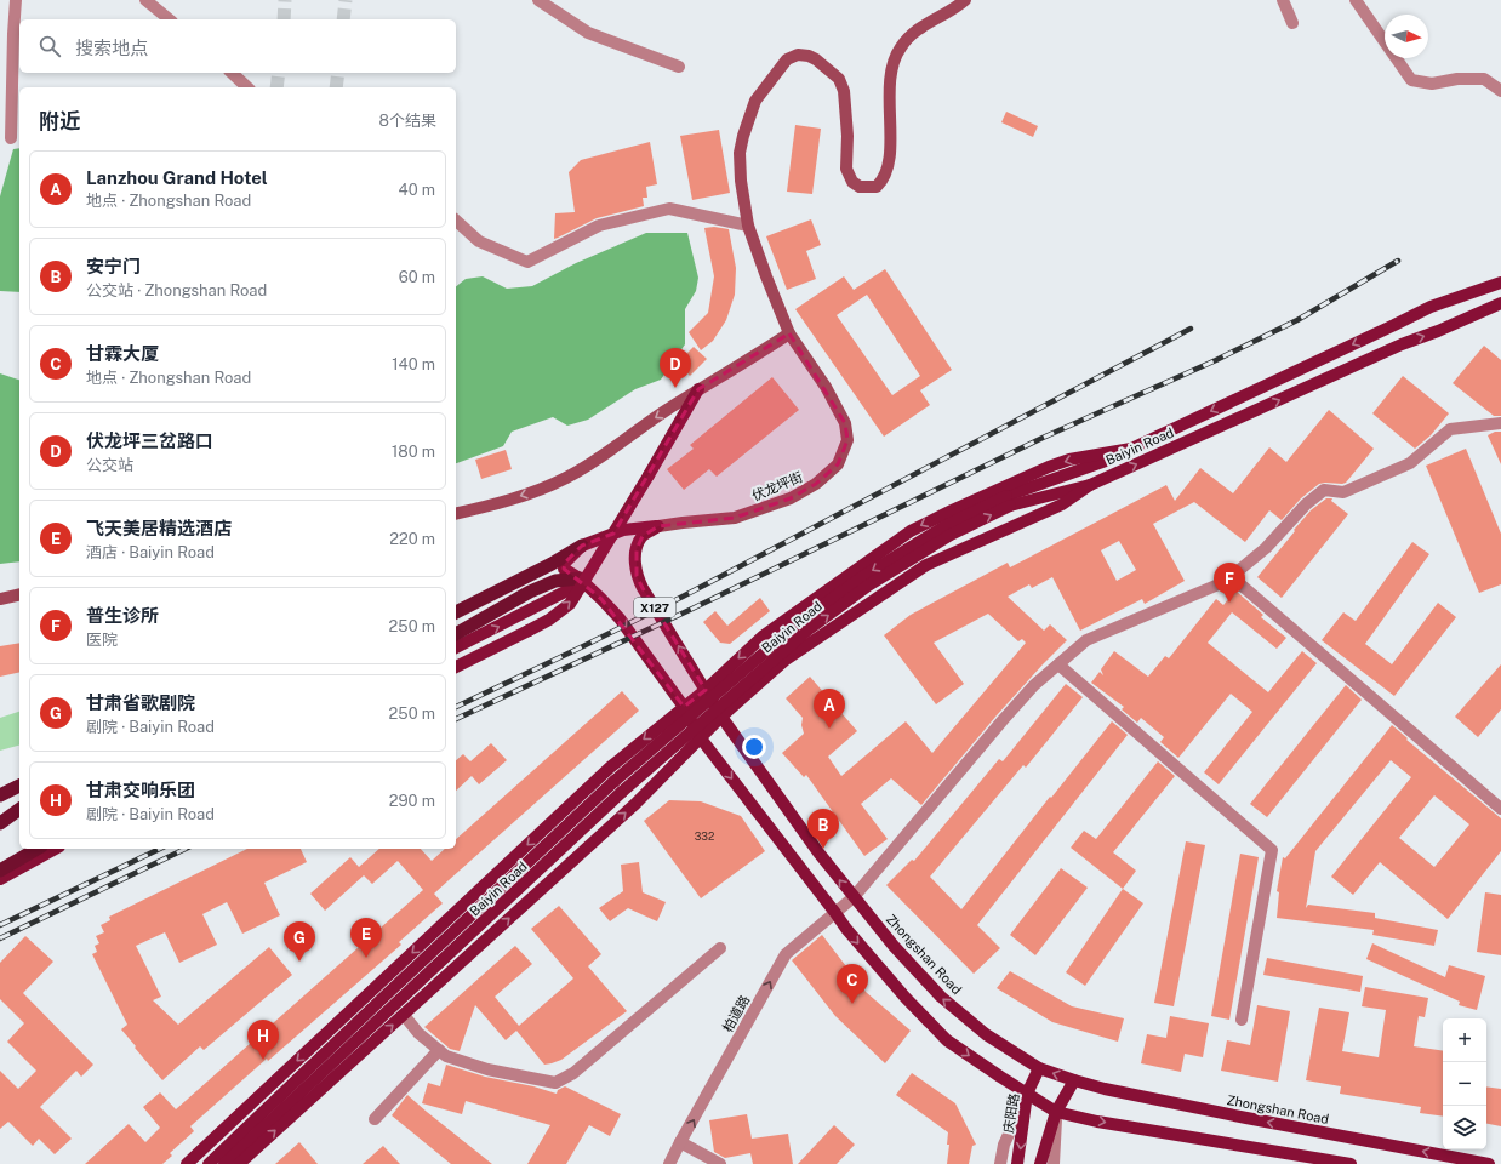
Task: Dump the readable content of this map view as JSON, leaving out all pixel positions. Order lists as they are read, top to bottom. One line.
{"streets":{"main road":["Baiyin Road","伏龙坪街","X127","Zhongshan Road","庆阳路"],"street":["柏道路"]},"crossings":[["伏龙坪街","Zhongshan Road"],["Zhongshan Road","柏道路"],["Zhongshan Road","庆阳路"]],"house_numbers":["332"],"north":"right","page":{"search":"搜索地点","heading":["附近","8个结果"],"list":[{"mark":"A","name":"Lanzhou Grand Hotel","note":"地点 · Zhongshan Road","value":"40 m"},{"mark":"B","name":"安宁门","note":"公交站 · Zhongshan Road","value":"60 m"},{"mark":"C","name":"甘霖大厦","note":"地点 · Zhongshan Road","value":"140 m"},{"mark":"D","name":"伏龙坪三岔路口","note":"公交站","value":"180 m"},{"mark":"E","name":"飞天美居精选酒店","note":"酒店 · Baiyin Road","value":"220 m"},{"mark":"F","name":"普生诊所","note":"医院","value":"250 m"},{"mark":"G","name":"甘肃省歌剧院","note":"剧院 · Baiyin Road","value":"250 m"},{"mark":"H","name":"甘肃交响乐团","note":"剧院 · Baiyin Road","value":"290 m"}],"pins":["D","F","A","B","E","G","C","H"],"map_buttons":["+","−"]}}
